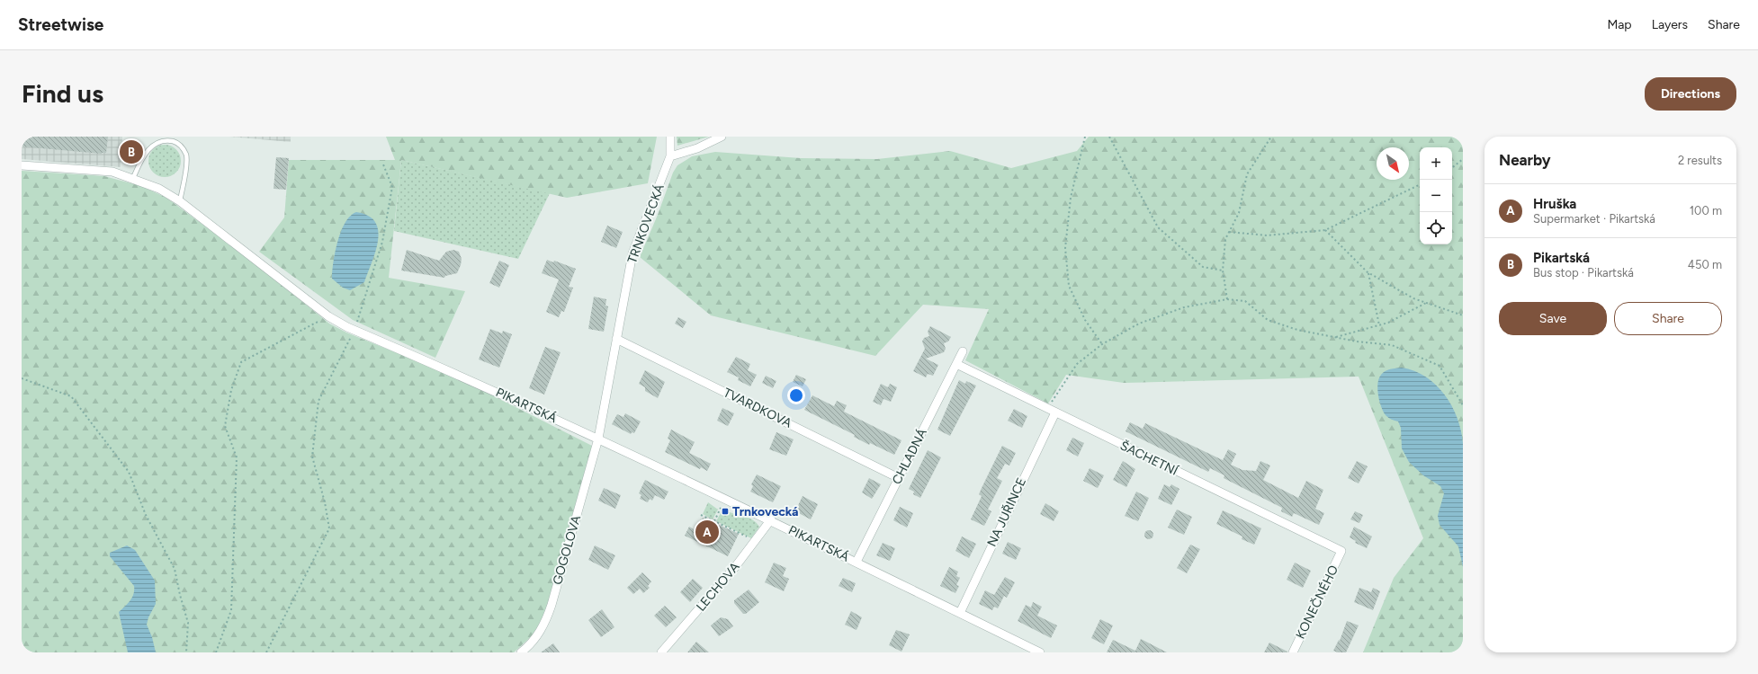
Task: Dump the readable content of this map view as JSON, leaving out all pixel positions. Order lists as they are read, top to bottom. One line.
{"streets":{"street":["TRNKOVECKÁ","PIKARTSKÁ","TVARDKOVA","CHLADNÁ","ŠACHETNÍ","NA JUŘINCE","GOGOLOVA","LECHOVA","KONEČNÉHO"]},"crossings":[["TRNKOVECKÁ","PIKARTSKÁ"],["TRNKOVECKÁ","TVARDKOVA"],["TRNKOVECKÁ","GOGOLOVA"],["PIKARTSKÁ","CHLADNÁ"],["PIKARTSKÁ","NA JUŘINCE"],["PIKARTSKÁ","GOGOLOVA"],["PIKARTSKÁ","LECHOVA"],["TVARDKOVA","CHLADNÁ"],["CHLADNÁ","ŠACHETNÍ"],["ŠACHETNÍ","NA JUŘINCE"],["ŠACHETNÍ","KONEČNÉHO"]],"places":{"transit":["Trnkovecká"]},"north":"bottom right","page":{"header":"Streetwise","nav":["Map","Layers","Share"],"buttons":["Directions",["Save","Share"]],"title":"Find us","heading":["Nearby","2 results"],"pins":["B","A"],"map_buttons":["+","−"],"list":[{"mark":"A","name":"Hruška","note":"Supermarket · Pikartská","value":"100 m"},{"mark":"B","name":"Pikartská","note":"Bus stop · Pikartská","value":"450 m"}]}}
